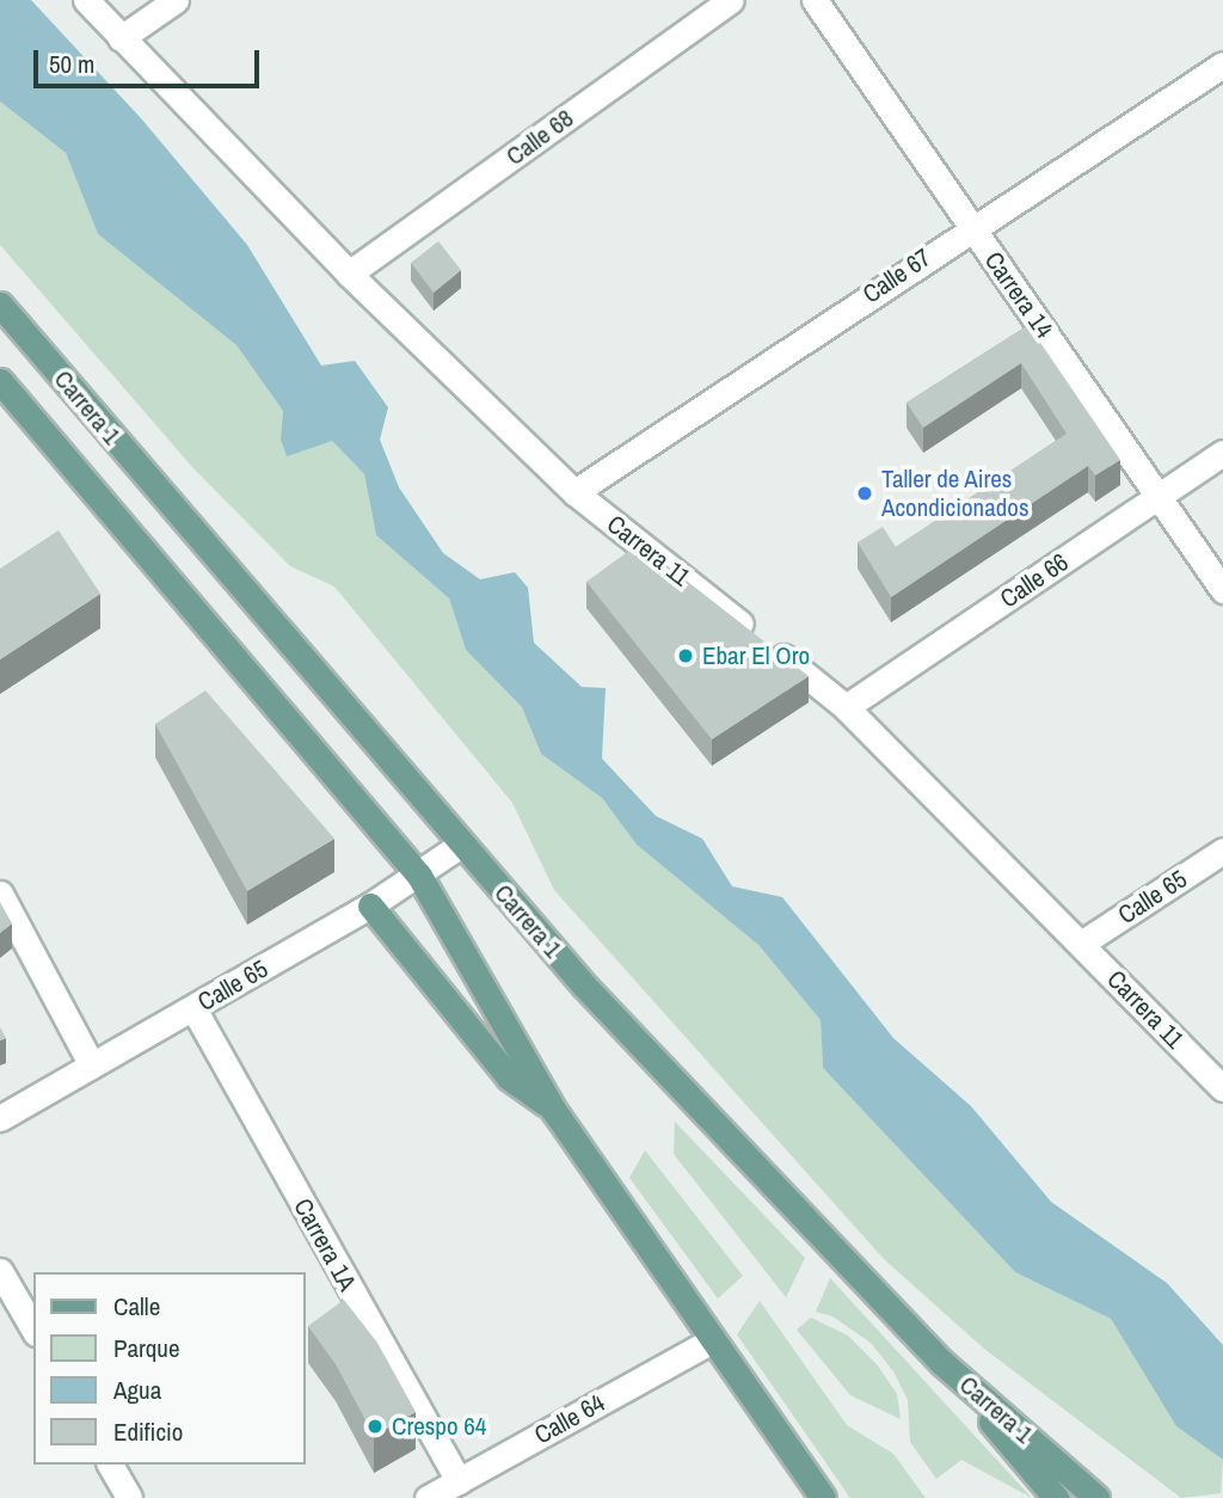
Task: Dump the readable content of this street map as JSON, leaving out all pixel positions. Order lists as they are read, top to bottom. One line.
{"streets":{"main road":["Carrera 1"],"street":["Calle 68","Calle 67","Carrera 14","Carrera 11","Calle 66","Calle 65","Carrera 1A","Calle 64"]},"crossings":[["Calle 68","Carrera 11"],["Calle 67","Carrera 14"],["Calle 67","Carrera 11"],["Carrera 14","Calle 66"],["Carrera 1","Calle 65"],["Carrera 1","Calle 64"],["Carrera 11","Calle 66"],["Carrera 11","Calle 65"],["Calle 65","Carrera 1A"],["Carrera 1A","Calle 64"]],"places":["Taller de Aires Acondicionados","Ebar El Oro","Crespo 64"],"legend":["Calle","Parque","Agua","Edificio"],"scale_bar":"50 m"}
